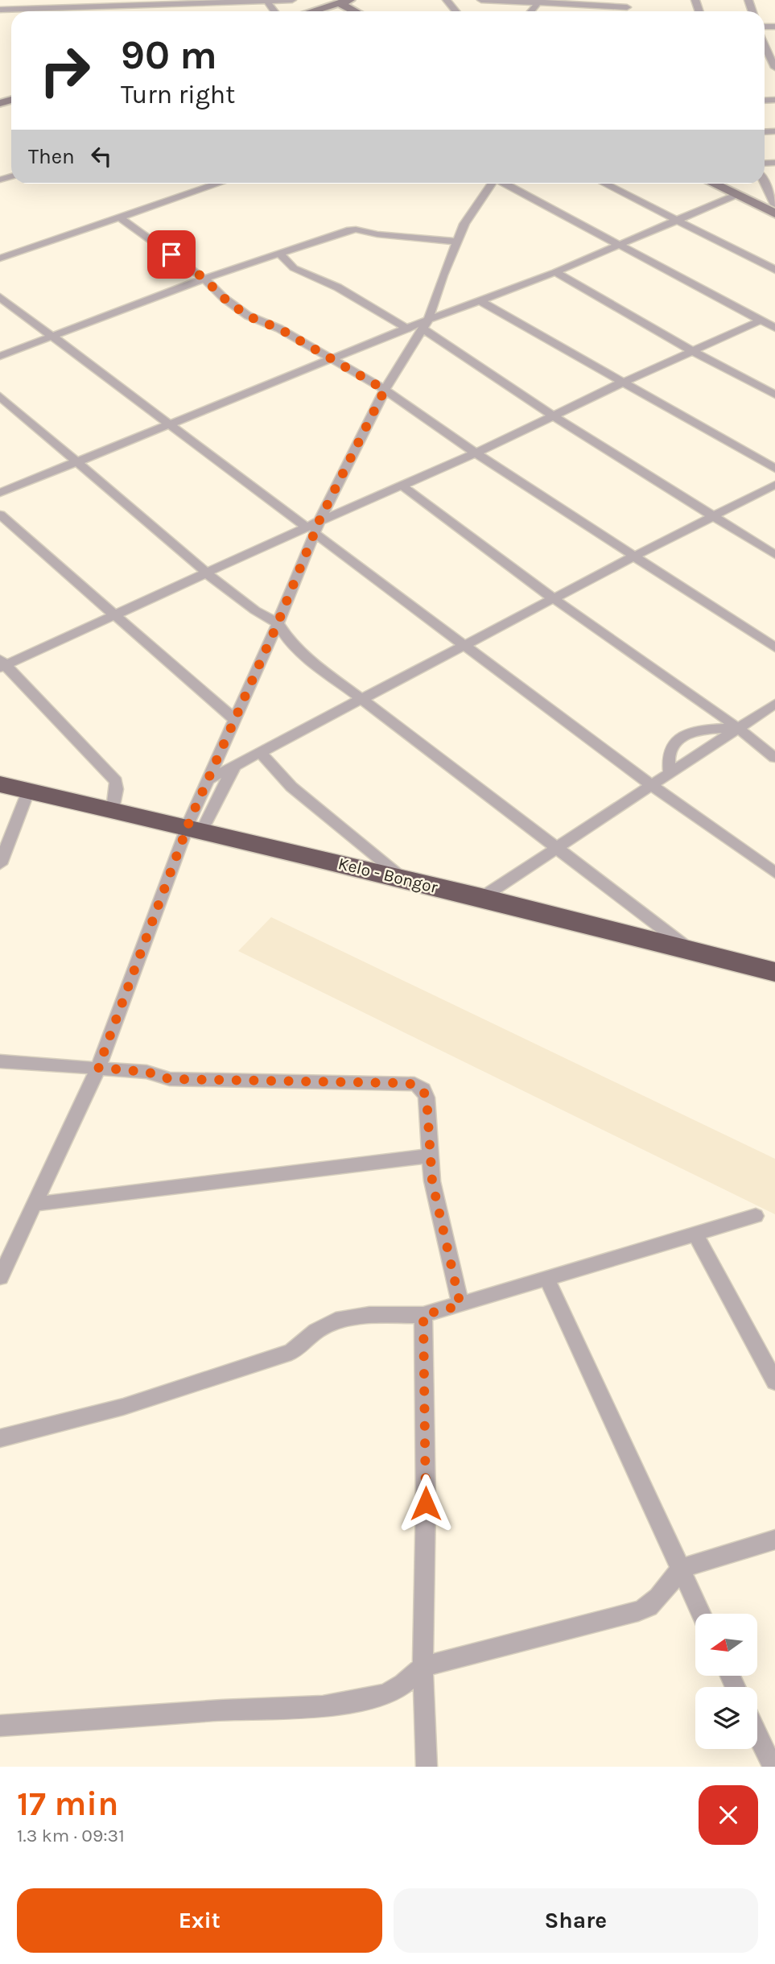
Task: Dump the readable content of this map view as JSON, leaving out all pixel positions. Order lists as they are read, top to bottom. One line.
{"streets":{"highway":["Kelo - Bongor"]},"north":"left","page":{"turn":["90 m","Turn right"],"then":"Then","heading":["17 min","1.3 km · 09:31"],"buttons":["Exit","Share"]}}
